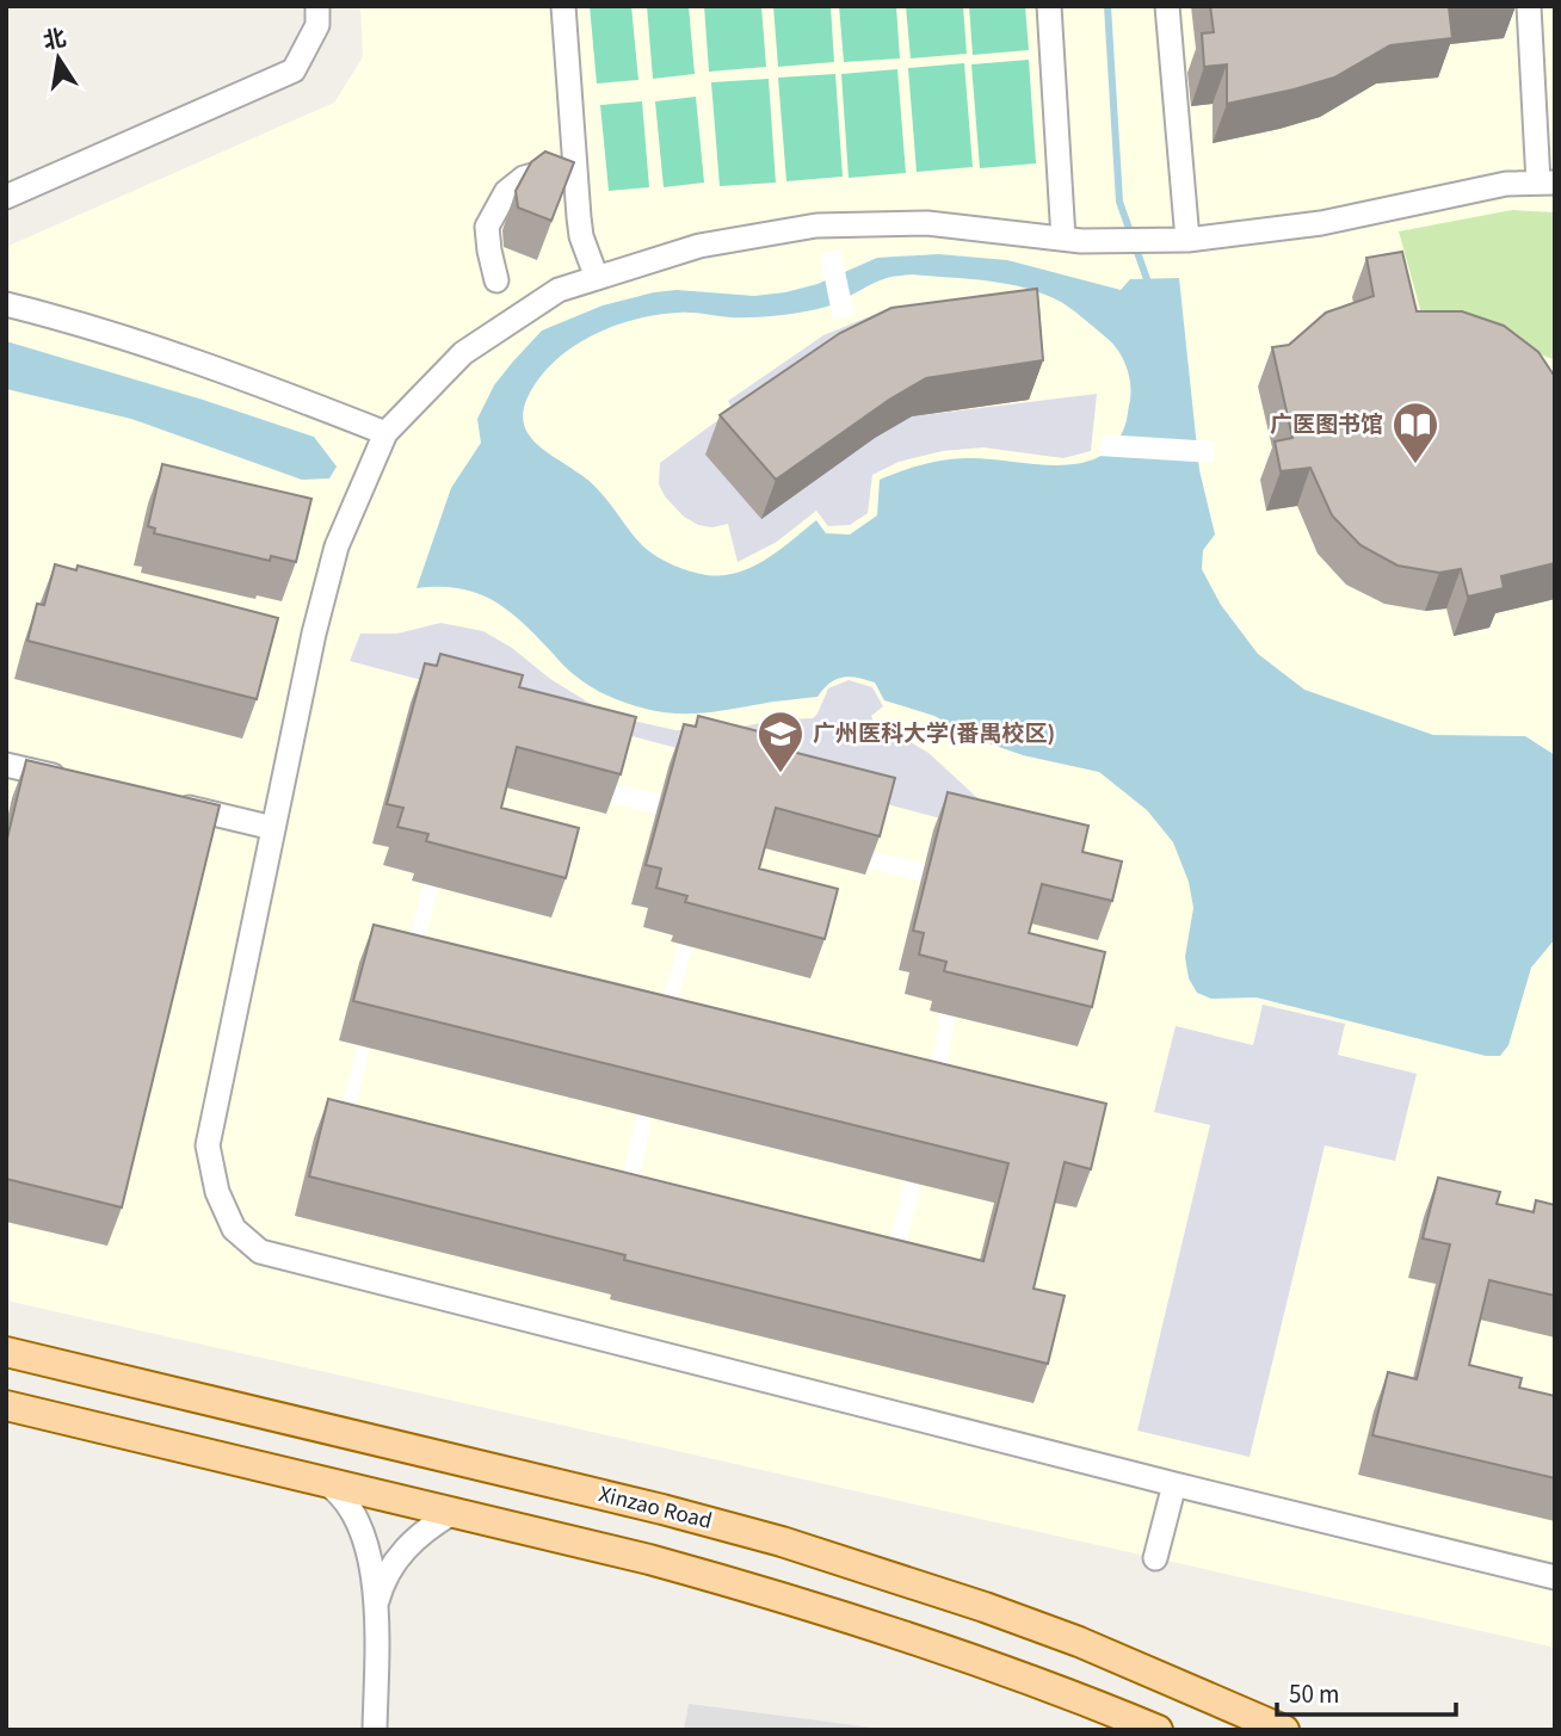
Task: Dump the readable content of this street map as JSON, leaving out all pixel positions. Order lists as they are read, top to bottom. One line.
{"streets":{"main road":["Xinzao Road"]},"places":{"library":["广医图书馆"],"school or university":["广州医科大学(番禺校区)"]},"scale_bar":"50 m","north":"top"}
